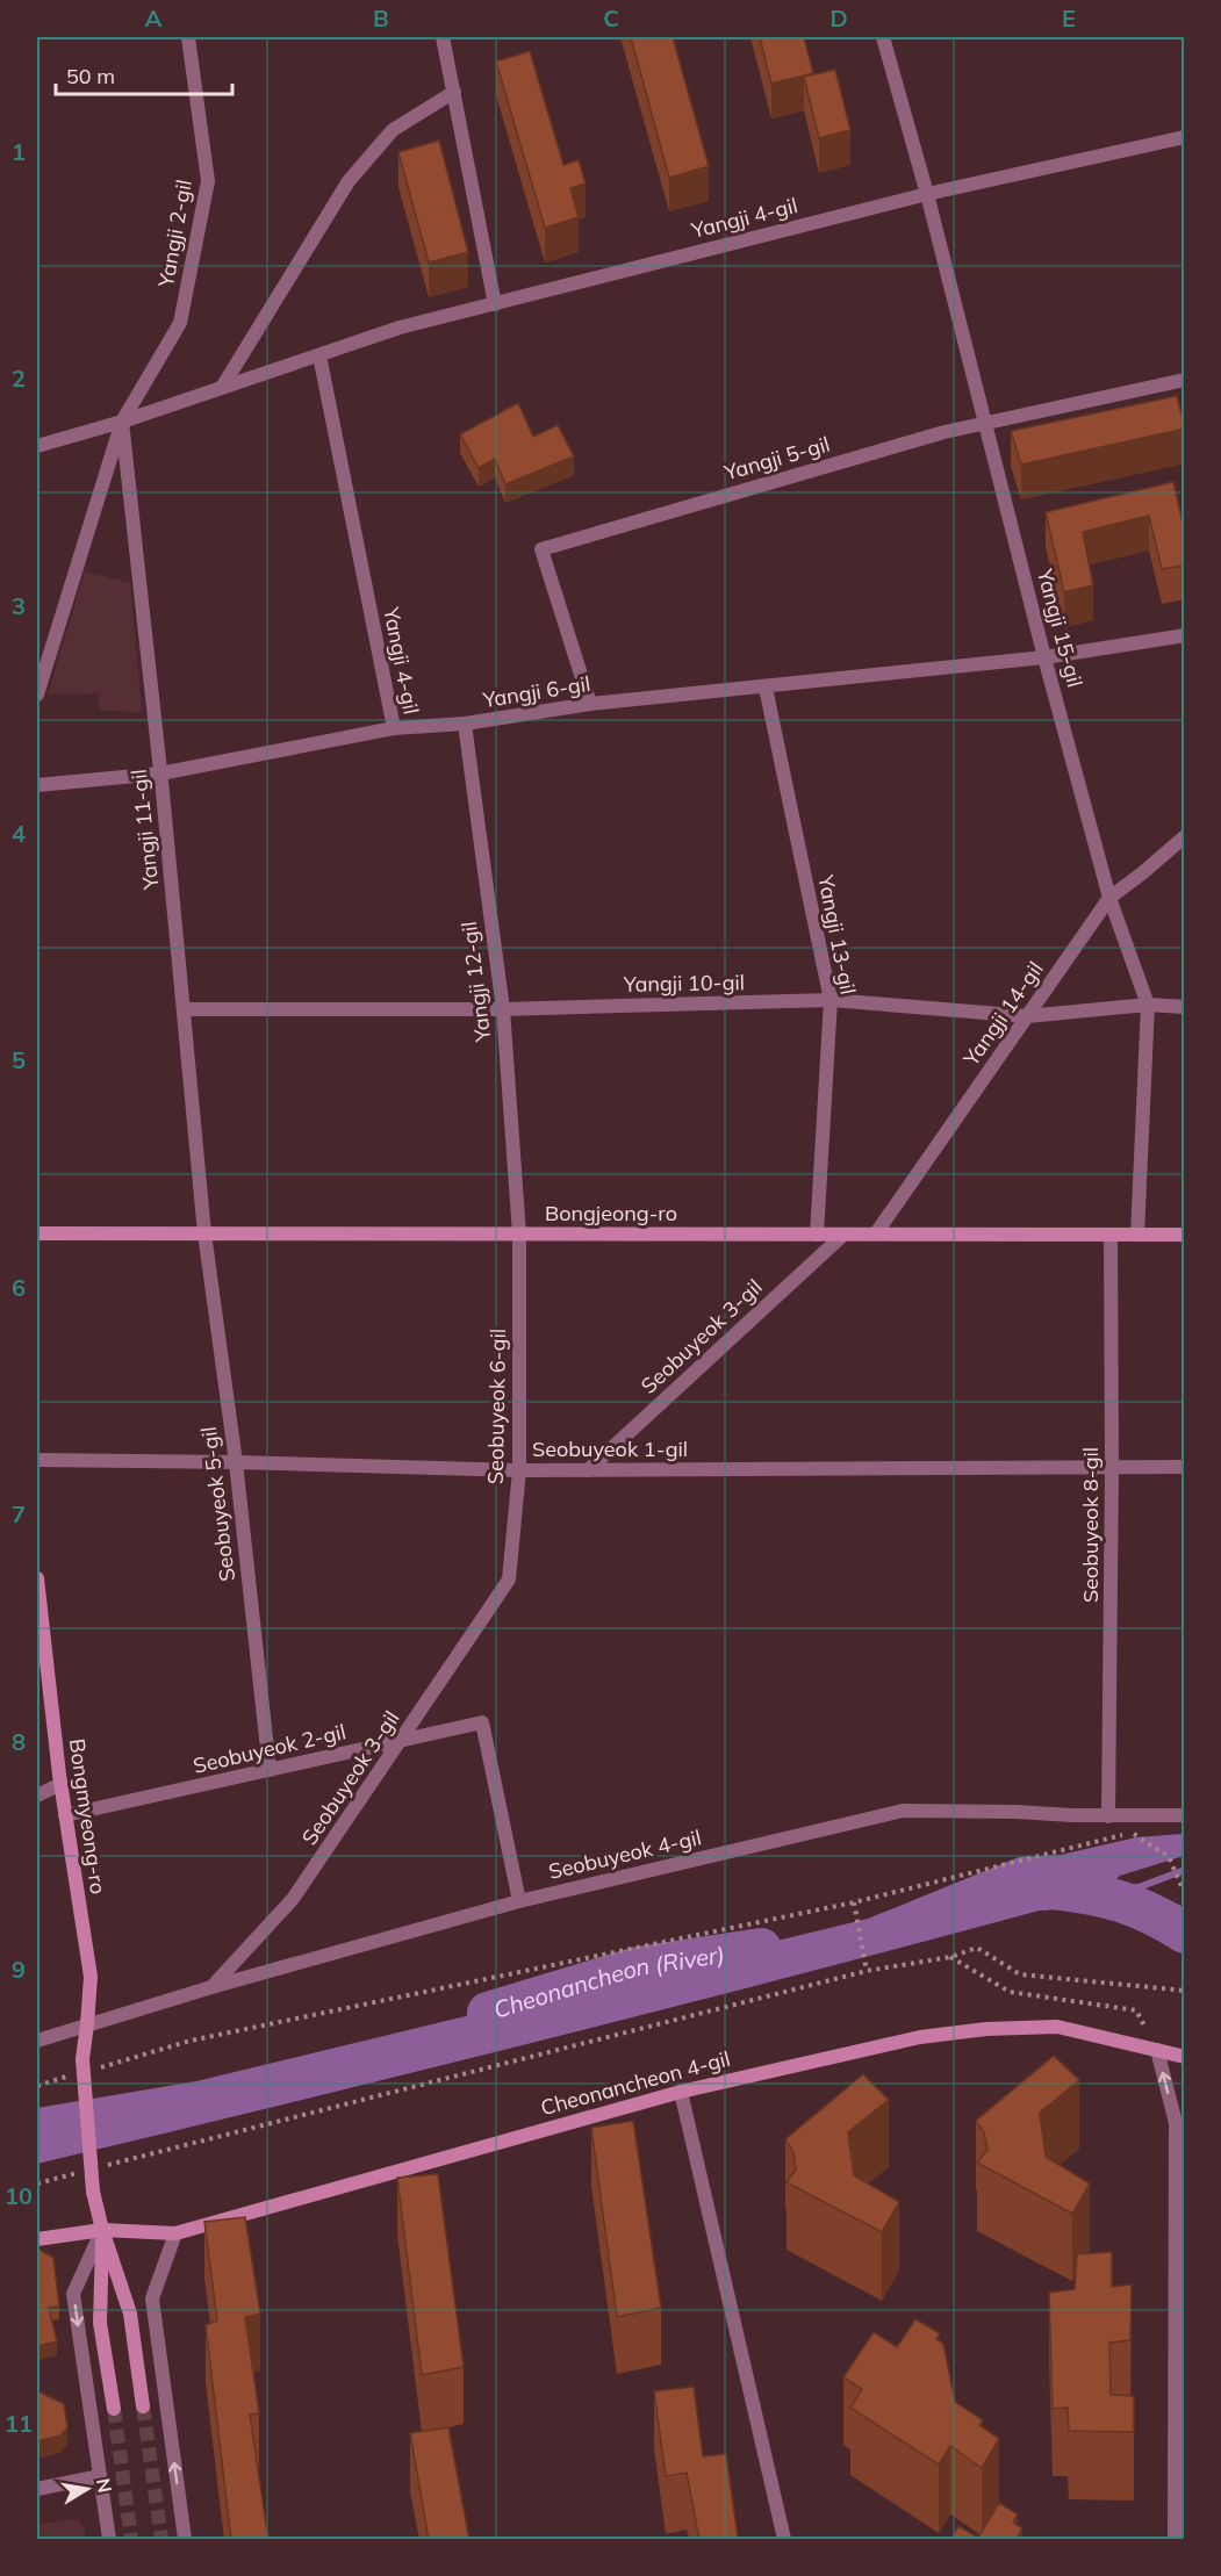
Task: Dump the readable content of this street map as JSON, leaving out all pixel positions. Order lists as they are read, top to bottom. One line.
{"streets":{"street":["Yangji 4-gil","Yangji 2-gil","Yangji 5-gil","Yangji 15-gil","Yangji 6-gil","Yangji 11-gil","Yangji 13-gil","Yangji 12-gil","Yangji 10-gil","Yangji 14-gil","Bongjeong-ro","Seobuyeok 3-gil","Seobuyeok 6-gil","Seobuyeok 1-gil","Seobuyeok 5-gil","Seobuyeok 8-gil","Seobuyeok 2-gil","Bongmyeong-ro","Seobuyeok 4-gil","Cheonancheon 4-gil"]},"crossings":[["Yangji 4-gil","Yangji 2-gil"],["Yangji 4-gil","Yangji 15-gil"],["Yangji 4-gil","Yangji 6-gil"],["Yangji 4-gil","Yangji 11-gil"],["Yangji 2-gil","Yangji 11-gil"],["Yangji 5-gil","Yangji 15-gil"],["Yangji 5-gil","Yangji 6-gil"],["Yangji 15-gil","Yangji 6-gil"],["Yangji 15-gil","Yangji 10-gil"],["Yangji 15-gil","Yangji 14-gil"],["Yangji 15-gil","Bongjeong-ro"],["Yangji 6-gil","Yangji 11-gil"],["Yangji 6-gil","Yangji 13-gil"],["Yangji 6-gil","Yangji 12-gil"],["Yangji 11-gil","Yangji 10-gil"],["Yangji 11-gil","Bongjeong-ro"],["Yangji 11-gil","Seobuyeok 5-gil"],["Yangji 13-gil","Yangji 10-gil"],["Yangji 13-gil","Bongjeong-ro"],["Yangji 12-gil","Yangji 10-gil"],["Yangji 12-gil","Bongjeong-ro"],["Yangji 12-gil","Seobuyeok 6-gil"],["Yangji 10-gil","Yangji 14-gil"],["Yangji 14-gil","Bongjeong-ro"],["Bongjeong-ro","Seobuyeok 3-gil"],["Bongjeong-ro","Seobuyeok 6-gil"],["Bongjeong-ro","Seobuyeok 5-gil"],["Bongjeong-ro","Seobuyeok 8-gil"],["Seobuyeok 3-gil","Seobuyeok 6-gil"],["Seobuyeok 3-gil","Seobuyeok 1-gil"],["Seobuyeok 3-gil","Seobuyeok 2-gil"],["Seobuyeok 3-gil","Seobuyeok 4-gil"],["Seobuyeok 6-gil","Seobuyeok 1-gil"],["Seobuyeok 1-gil","Seobuyeok 5-gil"],["Seobuyeok 1-gil","Seobuyeok 8-gil"],["Seobuyeok 5-gil","Seobuyeok 2-gil"],["Seobuyeok 8-gil","Seobuyeok 4-gil"],["Seobuyeok 2-gil","Bongmyeong-ro"],["Seobuyeok 2-gil","Seobuyeok 4-gil"],["Bongmyeong-ro","Seobuyeok 4-gil"],["Bongmyeong-ro","Cheonancheon 4-gil"]],"water":["Cheonancheon (River)"],"scale_bar":"50 m","north":"right","grid":{"columns":["A","B","C","D","E"],"rows":["1","2","3","4","5","6","7","8","9","10","11"]}}
